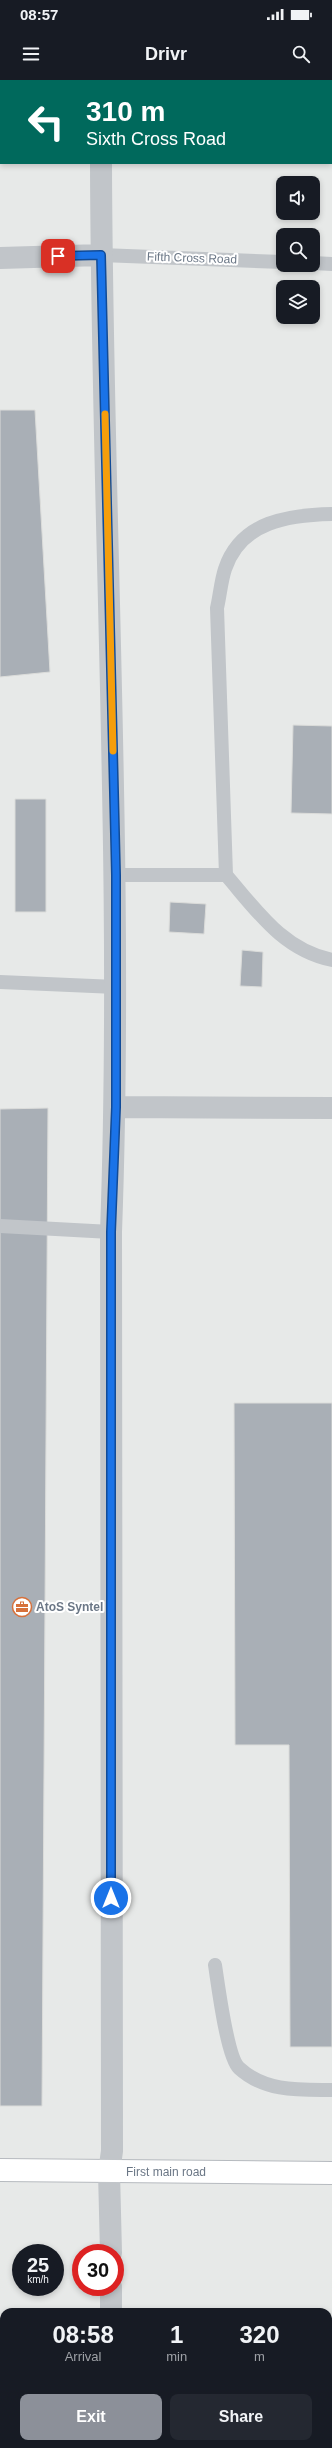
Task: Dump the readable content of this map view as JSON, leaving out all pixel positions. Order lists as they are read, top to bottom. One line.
{"streets":{"street":["First main road"],"lane":["Fifth Cross Road"]},"places":{"office":["AtoS Syntel"]},"page":{"status":"08:57","header":"Drivr","turn":["310 m","Sixth Cross Road"],"speed":"25 km/h","limit":"30","eta":["08:58","Arrival","1","min","320","m"],"buttons":["Exit","Share"]}}
